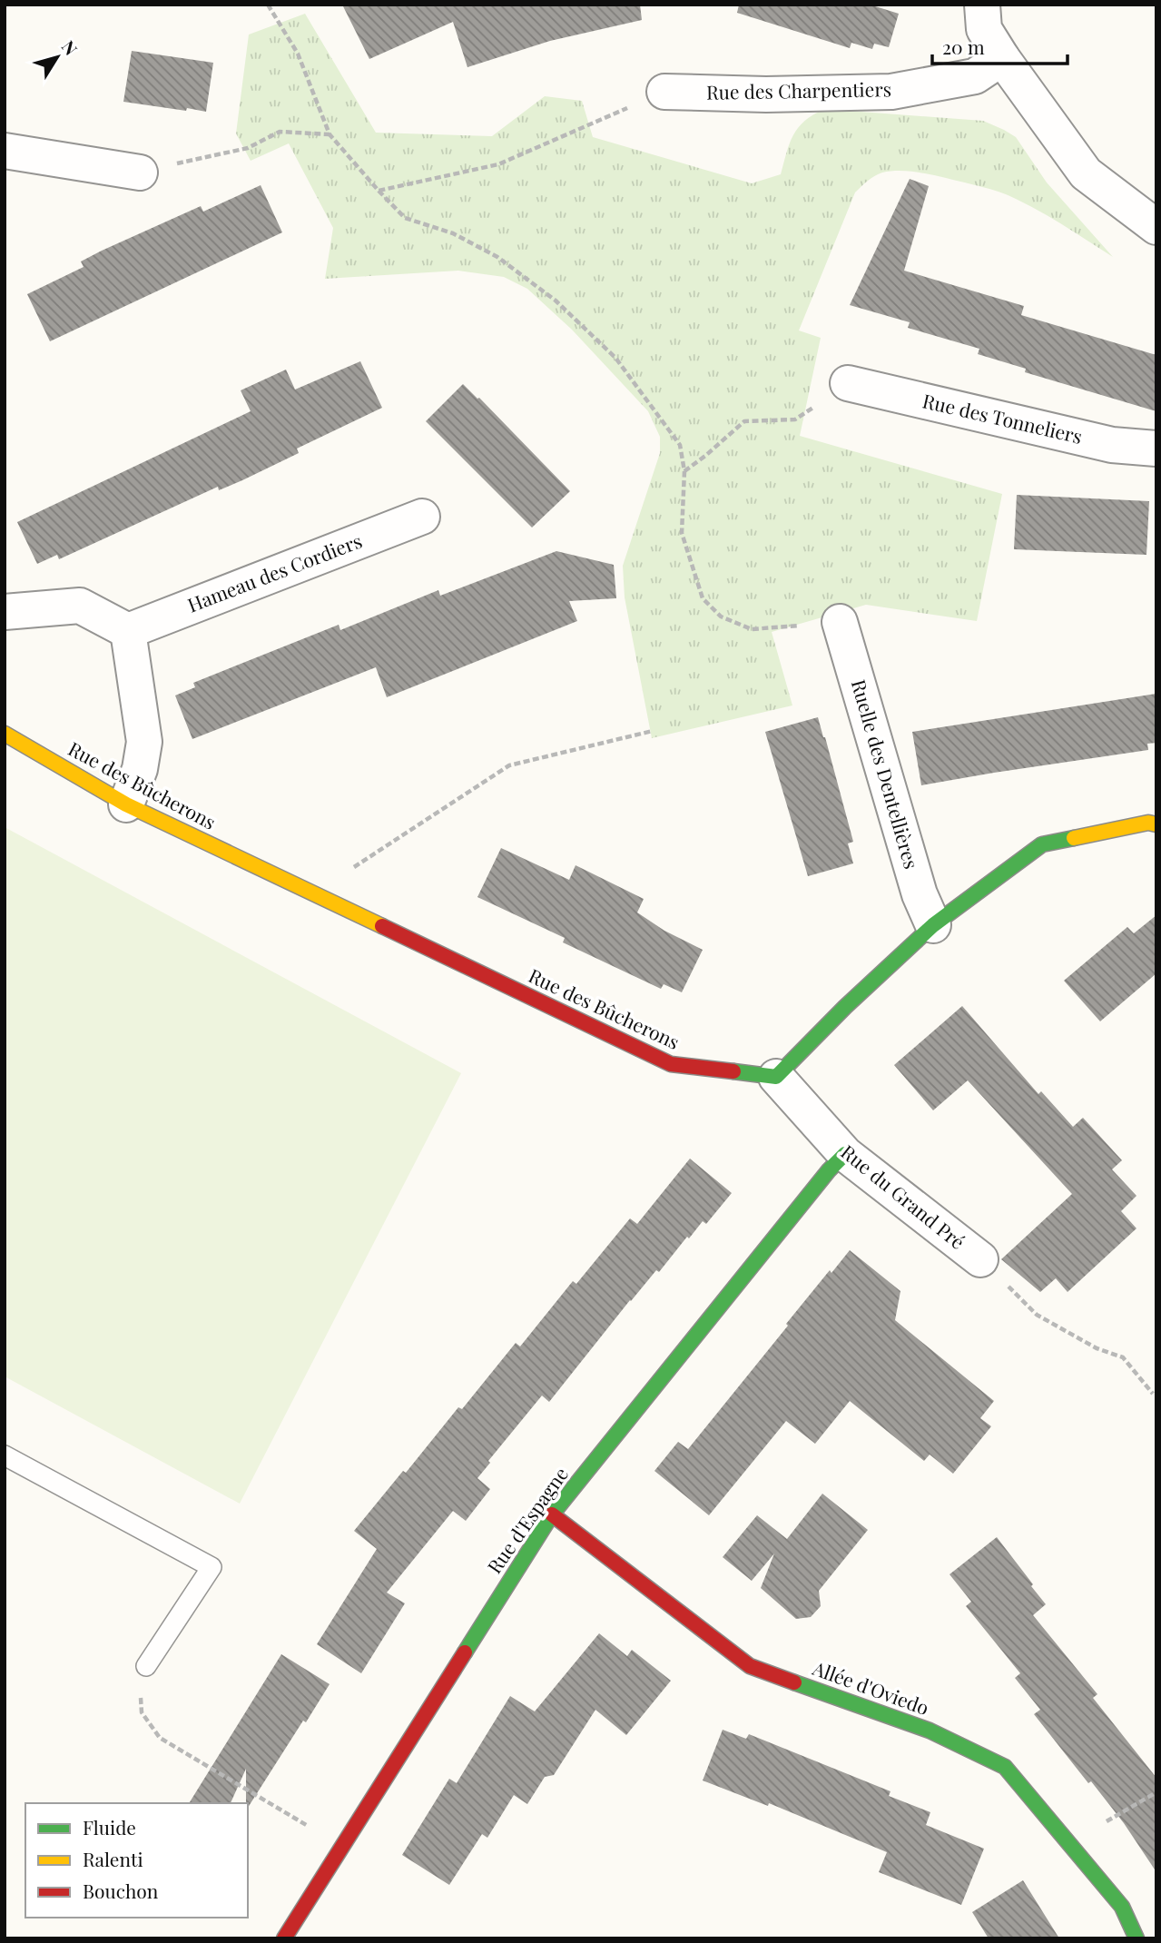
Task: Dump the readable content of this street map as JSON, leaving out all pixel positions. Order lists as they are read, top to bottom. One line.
{"streets":{"street":["Rue des Charpentiers","Rue des Tonneliers","Hameau des Cordiers","Ruelle des Dentellières","Rue des Bûcherons","Rue du Grand Pré","Rue d'Espagne","Allée d'Oviedo"]},"crossings":[["Rue des Bûcherons","Rue du Grand Pré"],["Rue du Grand Pré","Rue d'Espagne"],["Rue d'Espagne","Allée d'Oviedo"]],"legend":["Fluide","Ralenti","Bouchon"],"scale_bar":"20 m","north":"top right"}
